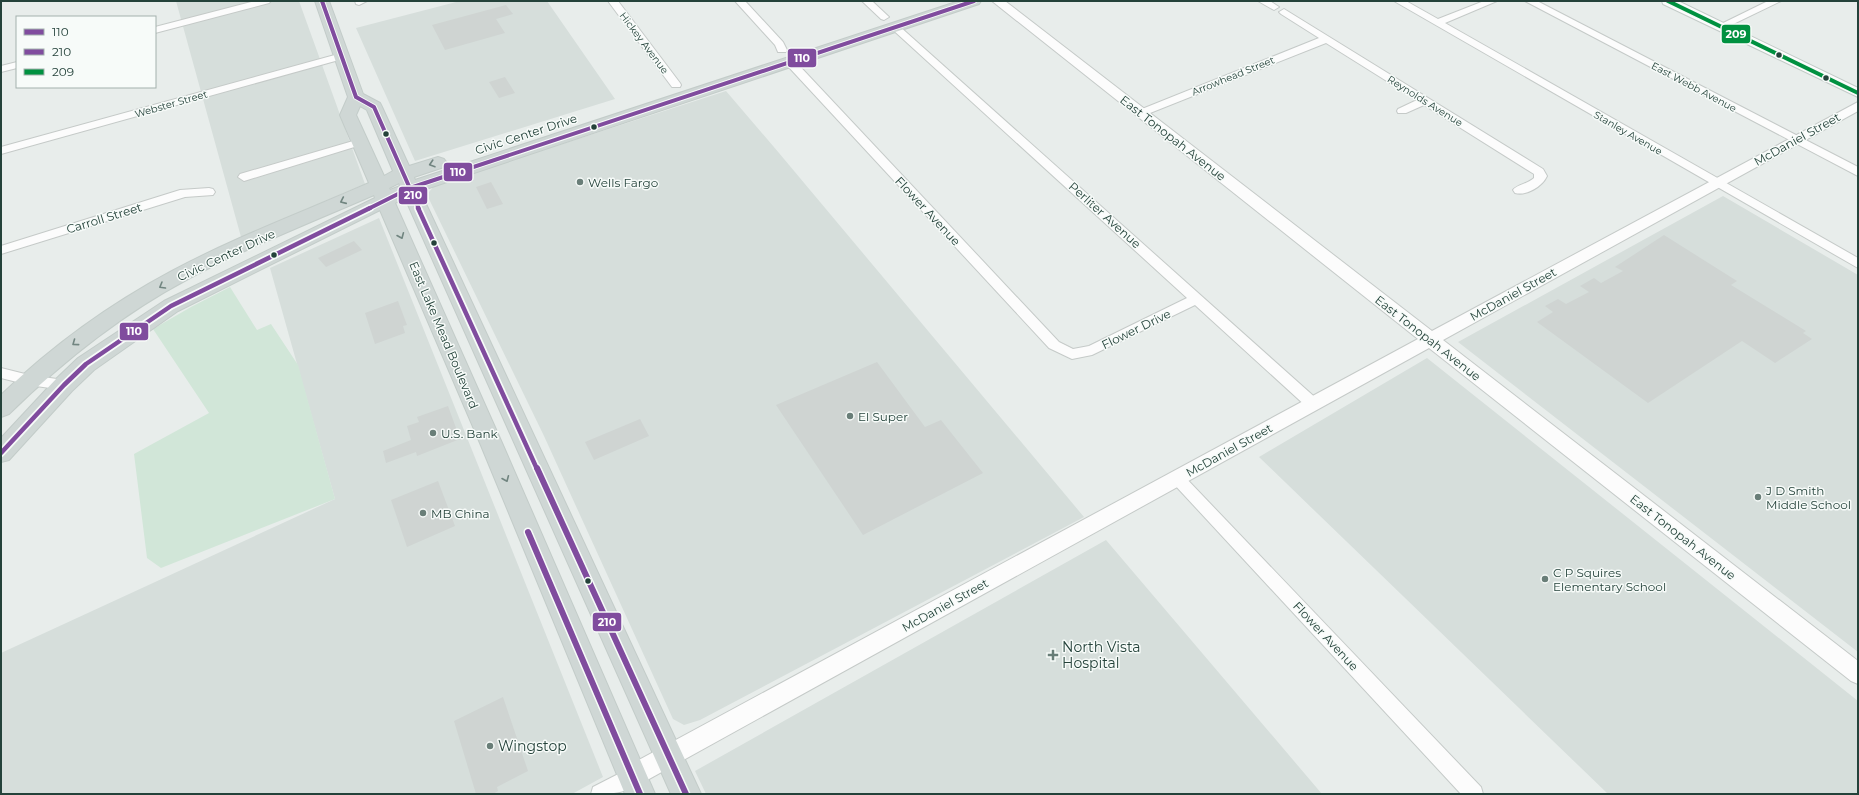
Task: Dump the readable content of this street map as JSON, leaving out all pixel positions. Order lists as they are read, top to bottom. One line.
{"streets":{"main road":["Civic Center Drive","East Lake Mead Boulevard"],"street":["Hickey Avenue","Arrowhead Street","East Webb Avenue","Reynolds Avenue","Webster Street","Stanley Avenue","East Tonopah Avenue","McDaniel Street","Flower Avenue","Perliter Avenue","Carroll Street","Flower Drive"]},"crossings":[["Hickey Avenue","Civic Center Drive"],["Arrowhead Street","Reynolds Avenue"],["Arrowhead Street","East Tonopah Avenue"],["East Webb Avenue","McDaniel Street"],["Stanley Avenue","McDaniel Street"],["Civic Center Drive","Flower Avenue"],["Civic Center Drive","Perliter Avenue"],["Civic Center Drive","East Lake Mead Boulevard"],["East Tonopah Avenue","McDaniel Street"],["McDaniel Street","Flower Avenue"],["McDaniel Street","Perliter Avenue"],["McDaniel Street","East Lake Mead Boulevard"],["Flower Avenue","Flower Drive"],["Perliter Avenue","Flower Drive"]],"places":{"other":["Wells Fargo","El Super","U.S. Bank","J D Smith Middle School","MB China","C P Squires Elementary School","Wingstop"],"health":["North Vista Hospital"]},"lines":["transit line 110","transit line 210","transit line 209"],"legend":["110","210","209"]}
